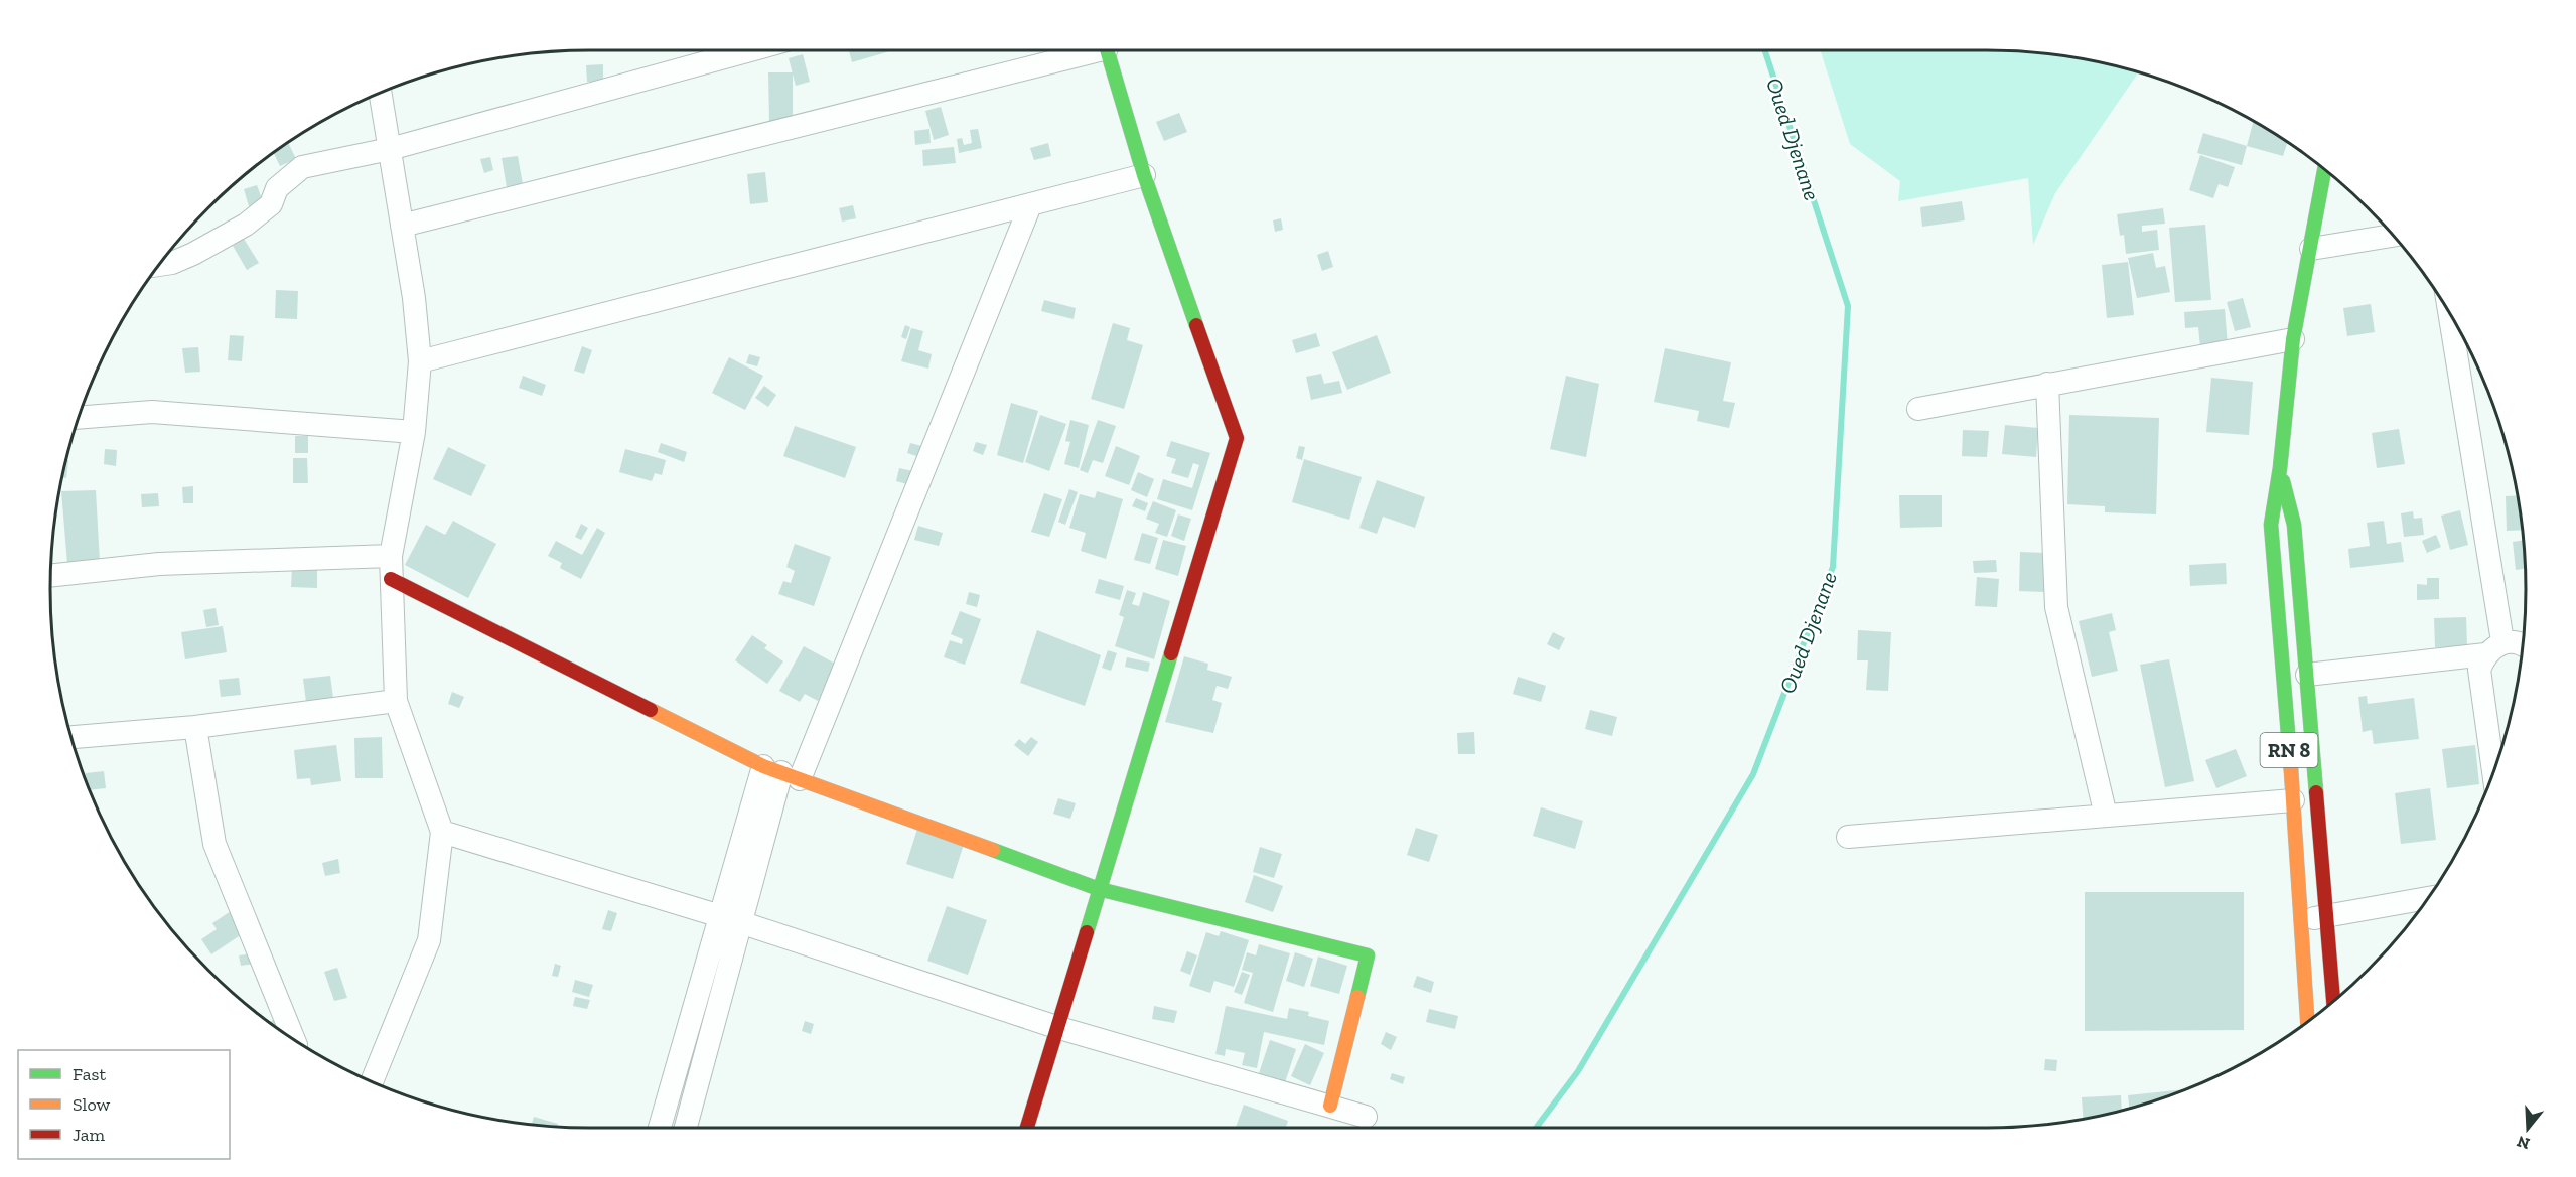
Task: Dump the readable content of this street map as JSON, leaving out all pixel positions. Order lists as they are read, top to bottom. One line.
{"streets":{"street":["RN 8"]},"water":["Oued Djenane"],"legend":["Fast","Slow","Jam"],"north":"bottom"}
